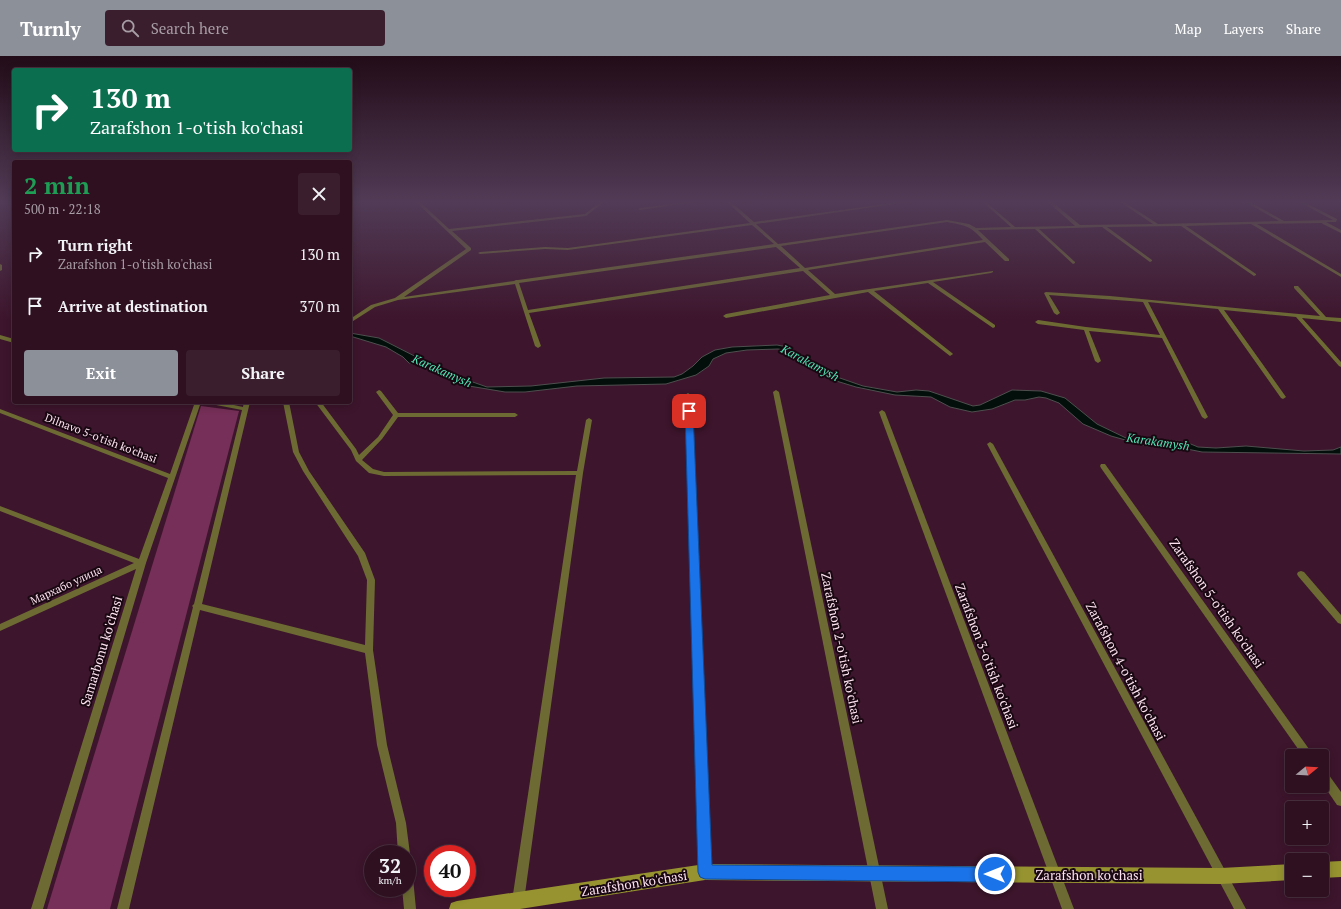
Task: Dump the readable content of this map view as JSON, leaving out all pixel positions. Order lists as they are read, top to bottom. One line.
{"streets":{"street":["Dilnavo 5-o'tish ko'chasi","Мархабо улица","Zarafshon 5-o'tish ko'chasi","Zarafshon 2-o'tish ko'chasi","Samarbonu ko'chasi","Zarafshon 3-o'tish ko'chasi","Zarafshon 4-o'tish ko'chasi","Zarafshon ko'chasi"]},"crossings":[["Dilnavo 5-o'tish ko'chasi","Samarbonu ko'chasi"],["Мархабо улица","Samarbonu ko'chasi"],["Zarafshon 2-o'tish ko'chasi","Zarafshon ko'chasi"],["Zarafshon 3-o'tish ko'chasi","Zarafshon ko'chasi"],["Zarafshon 4-o'tish ko'chasi","Zarafshon ko'chasi"]],"water":["Karakamysh"],"north":"right","page":{"header":"Turnly","search":"Search here","nav":["Map","Layers","Share"],"turn":["130 m","Zarafshon 1-o'tish ko'chasi"],"heading":["2 min","500 m · 22:18"],"list":[{"name":"Turn right","note":"Zarafshon 1-o'tish ko'chasi","value":"130 m"},{"name":"Arrive at destination","value":"370 m"}],"buttons":["Exit","Share"],"map_buttons":["+","−"],"speed":"32 km/h","limit":"40"}}
